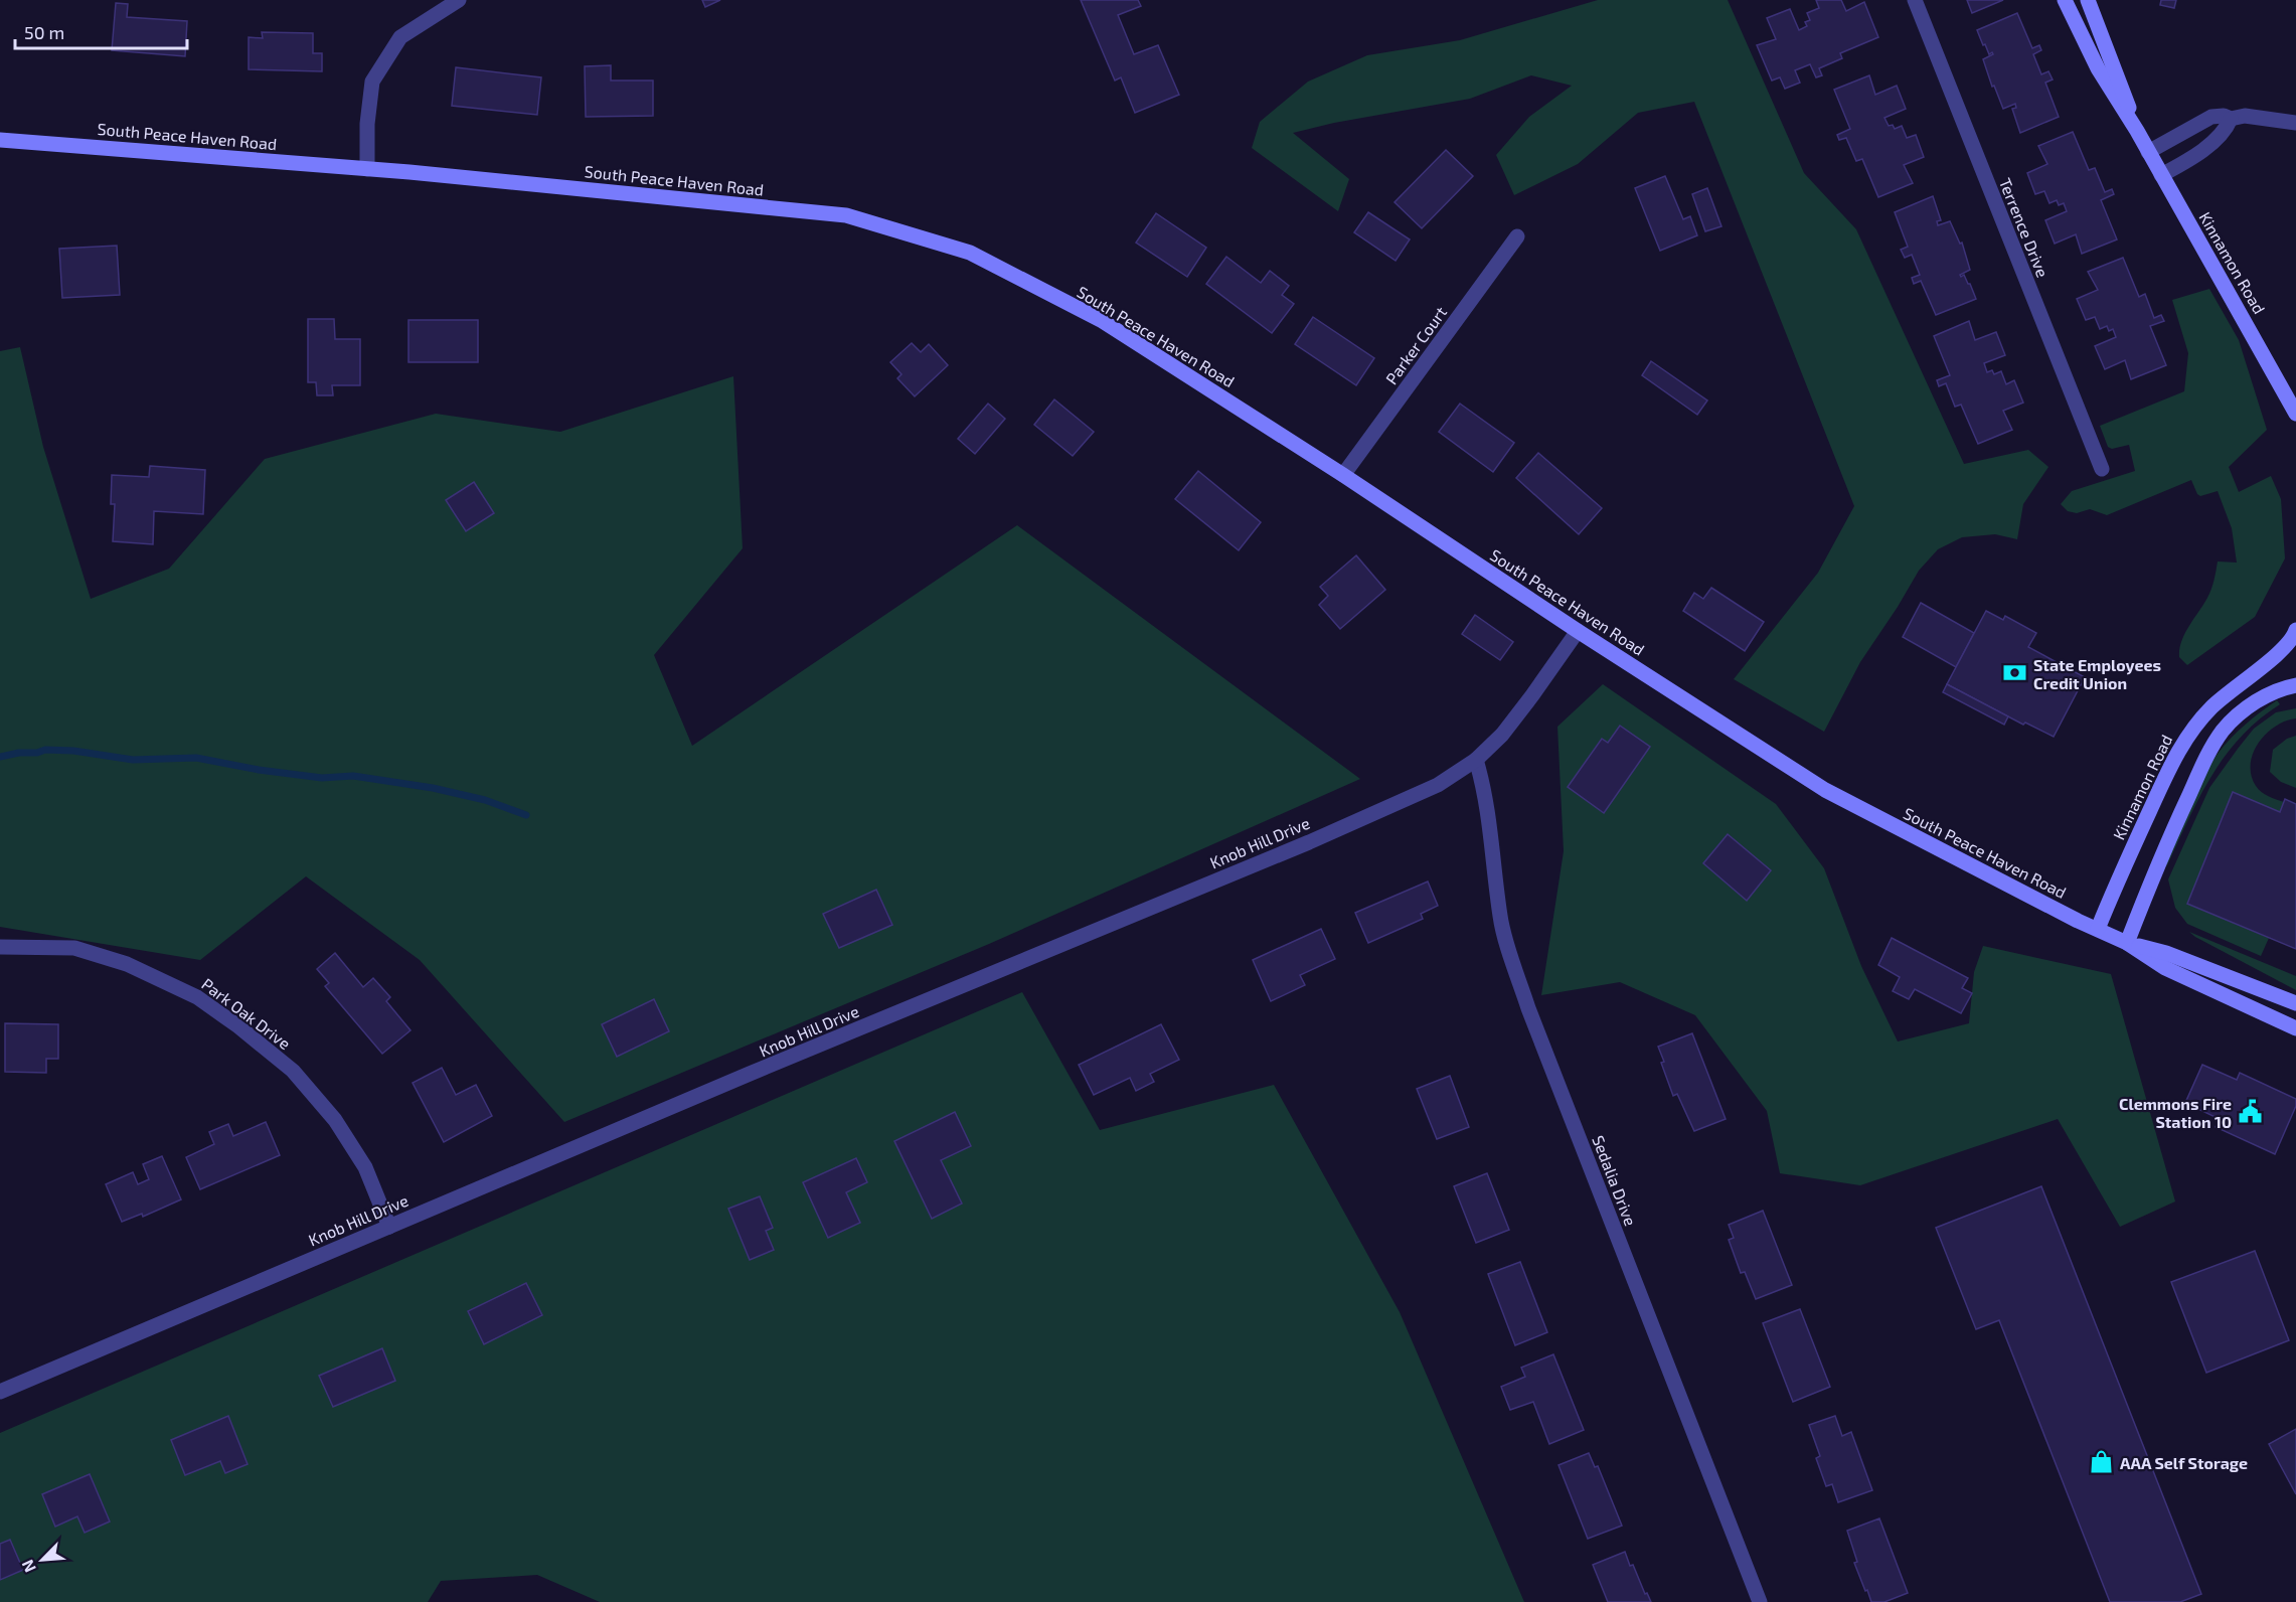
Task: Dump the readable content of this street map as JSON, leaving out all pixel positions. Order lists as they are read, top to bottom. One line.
{"streets":{"main road":["South Peace Haven Road","Kinnamon Road"],"street":["Terrence Drive","Parker Court","Knob Hill Drive","Park Oak Drive","Sedalia Drive"]},"crossings":[["South Peace Haven Road","Kinnamon Road"],["South Peace Haven Road","Parker Court"],["South Peace Haven Road","Knob Hill Drive"],["Knob Hill Drive","Park Oak Drive"],["Knob Hill Drive","Sedalia Drive"]],"places":{"bank":["State Employees Credit Union"],"public building":["Clemmons Fire Station 10"],"shop":["AAA Self Storage"]},"scale_bar":"50 m","north":"bottom left"}
